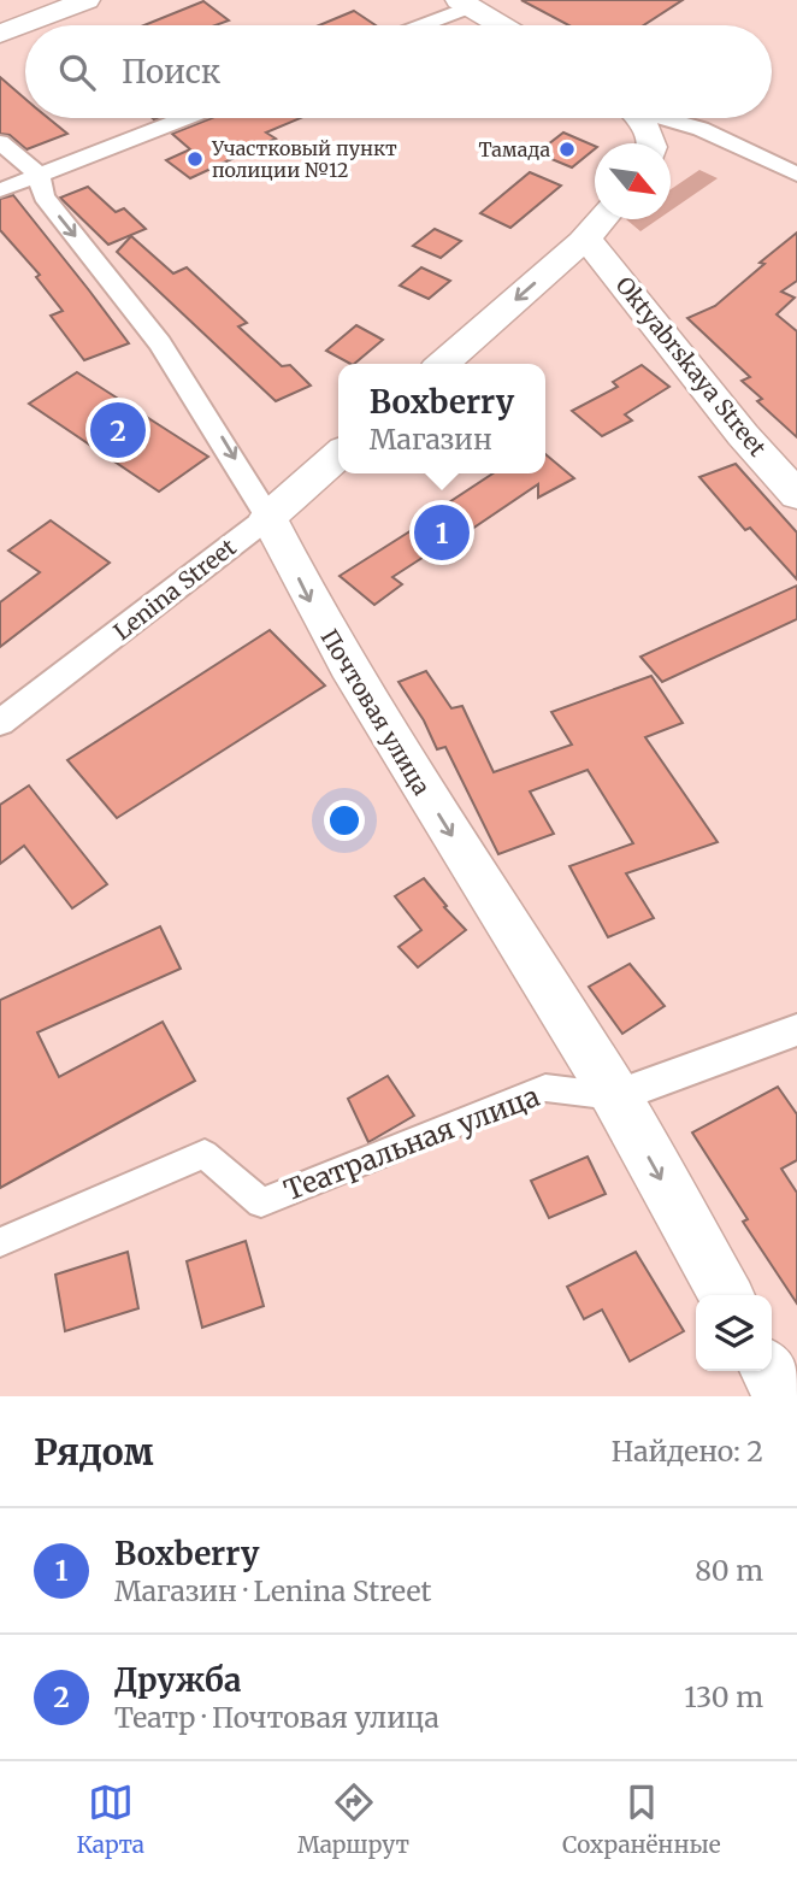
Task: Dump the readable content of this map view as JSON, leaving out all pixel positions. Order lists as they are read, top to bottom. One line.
{"streets":{"main road":["Oktyabrskaya Street","Lenina Street","Почтовая улица"],"street":["Театральная улица"]},"crossings":[["Lenina Street","Почтовая улица"],["Почтовая улица","Театральная улица"]],"one_way":["Почтовая улица"],"places":["Тамада","Участковый пункт полиции №12"],"north":"bottom right","page":{"search":"Поиск","popup":["Boxberry","Магазин"],"pins":["2","1"],"heading":["Рядом","Найдено: 2"],"list":[{"mark":"1","name":"Boxberry","note":"Магазин · Lenina Street","value":"80 m"},{"mark":"2","name":"Дружба","note":"Театр · Почтовая улица","value":"130 m"}],"nav":["Карта","Маршрут","Сохранённые"]}}
